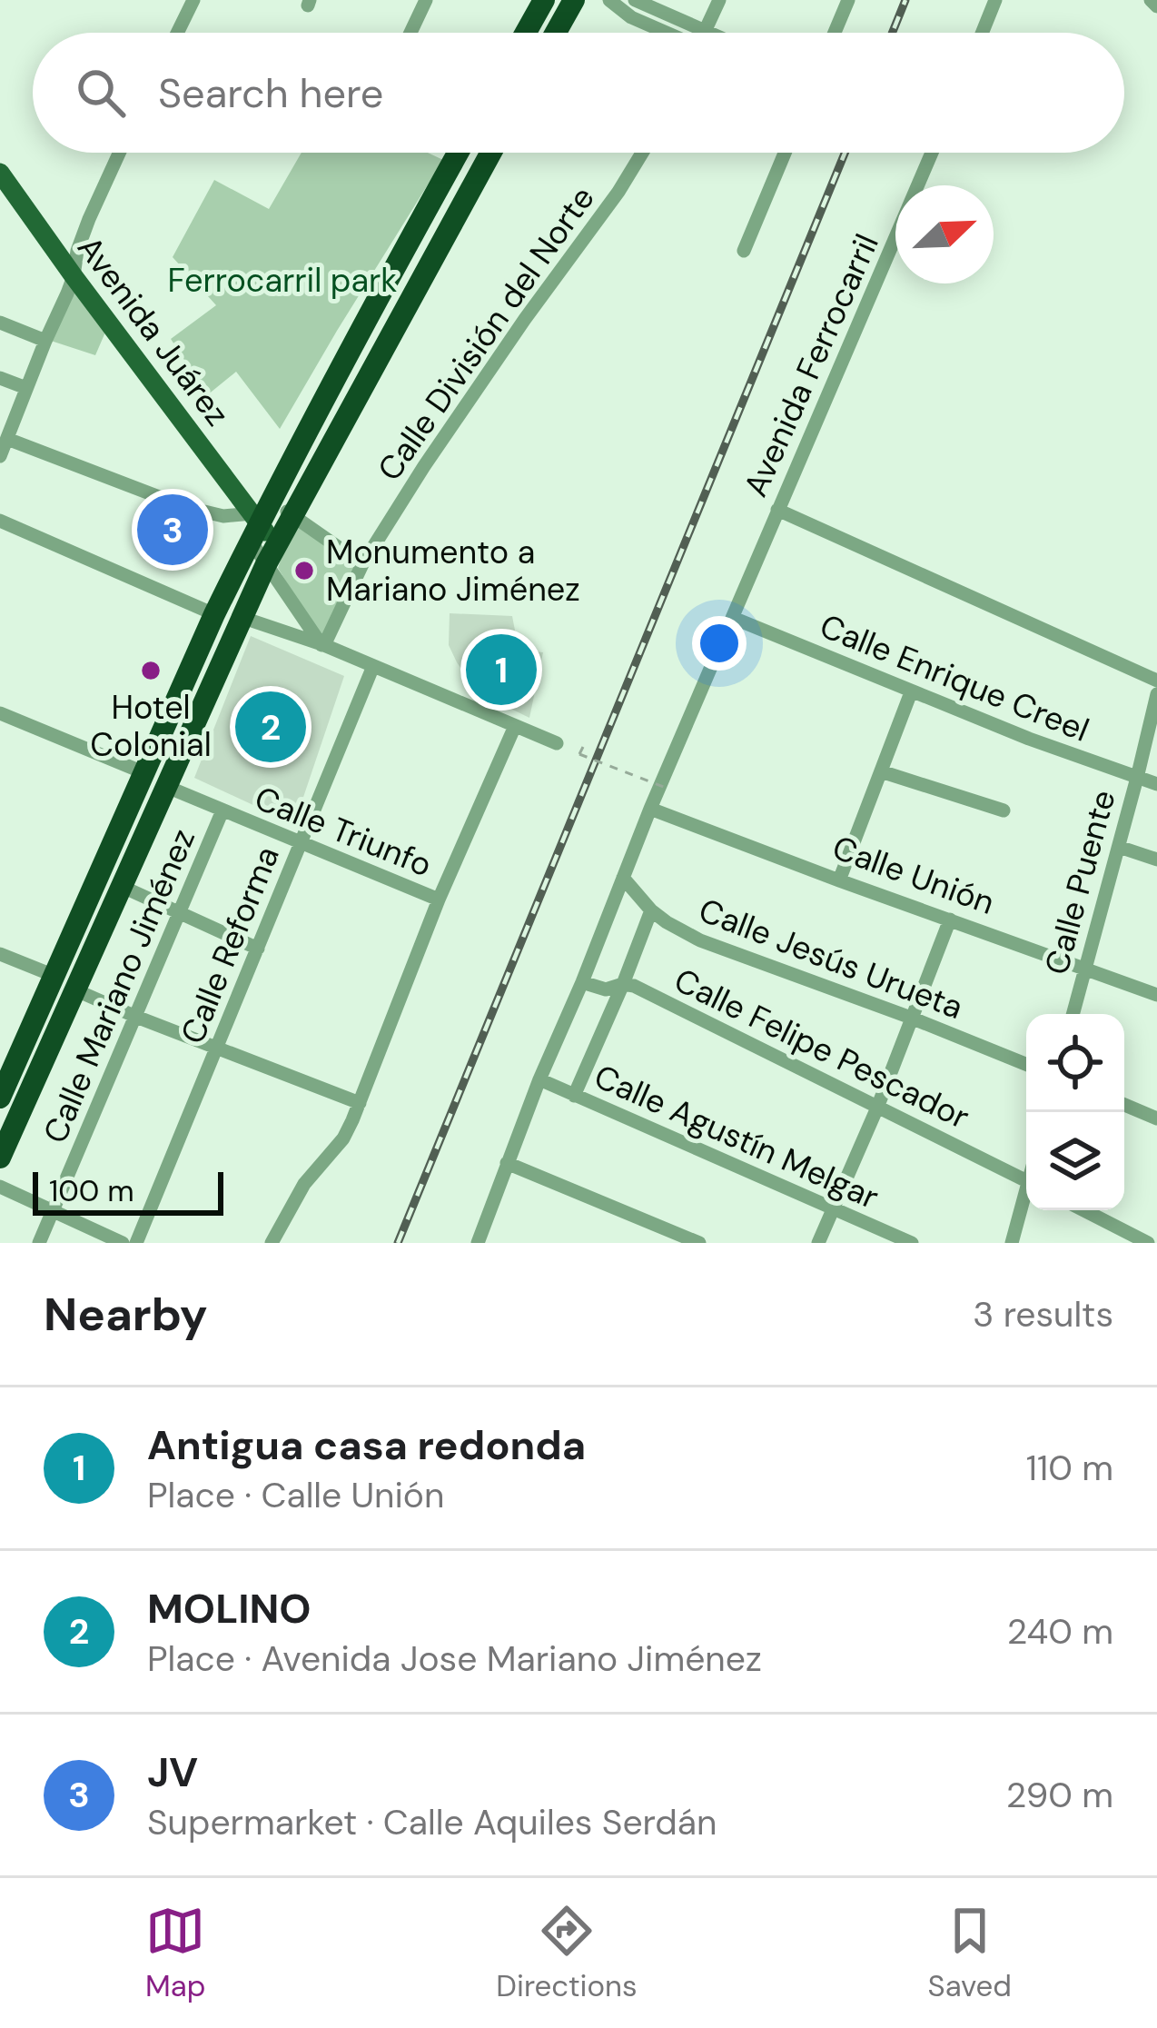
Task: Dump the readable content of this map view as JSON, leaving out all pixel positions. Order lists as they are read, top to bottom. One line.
{"streets":{"main road":["Avenida Juárez"],"street":["Calle División del Norte","Avenida Ferrocarril","Calle Enrique Creel","Calle Triunfo","Calle Unión","Calle Puente","Calle Reforma","Calle Jesús Urueta","Calle Mariano Jiménez","Calle Felipe Pescador","Calle Agustín Melgar"]},"crossings":[["Avenida Ferrocarril","Calle Enrique Creel"],["Avenida Ferrocarril","Calle Unión"],["Avenida Ferrocarril","Calle Jesús Urueta"],["Avenida Ferrocarril","Calle Felipe Pescador"],["Avenida Ferrocarril","Calle Agustín Melgar"],["Calle Enrique Creel","Calle Puente"],["Calle Triunfo","Calle Reforma"],["Calle Triunfo","Calle Mariano Jiménez"],["Calle Unión","Calle Puente"]],"parks":["Ferrocarril park"],"places":["Monumento a Mariano Jiménez","Hotel Colonial"],"scale_bar":"100 m","north":"top right","page":{"search":"Search here","pins":["3","1","2"],"scale":"100 m","heading":["Nearby","3 results"],"list":[{"mark":"1","name":"Antigua casa redonda","note":"Place · Calle Unión","value":"110 m"},{"mark":"2","name":"MOLINO","note":"Place · Avenida Jose Mariano Jiménez","value":"240 m"},{"mark":"3","name":"JV","note":"Supermarket · Calle Aquiles Serdán","value":"290 m"}],"nav":["Map","Directions","Saved"]}}
